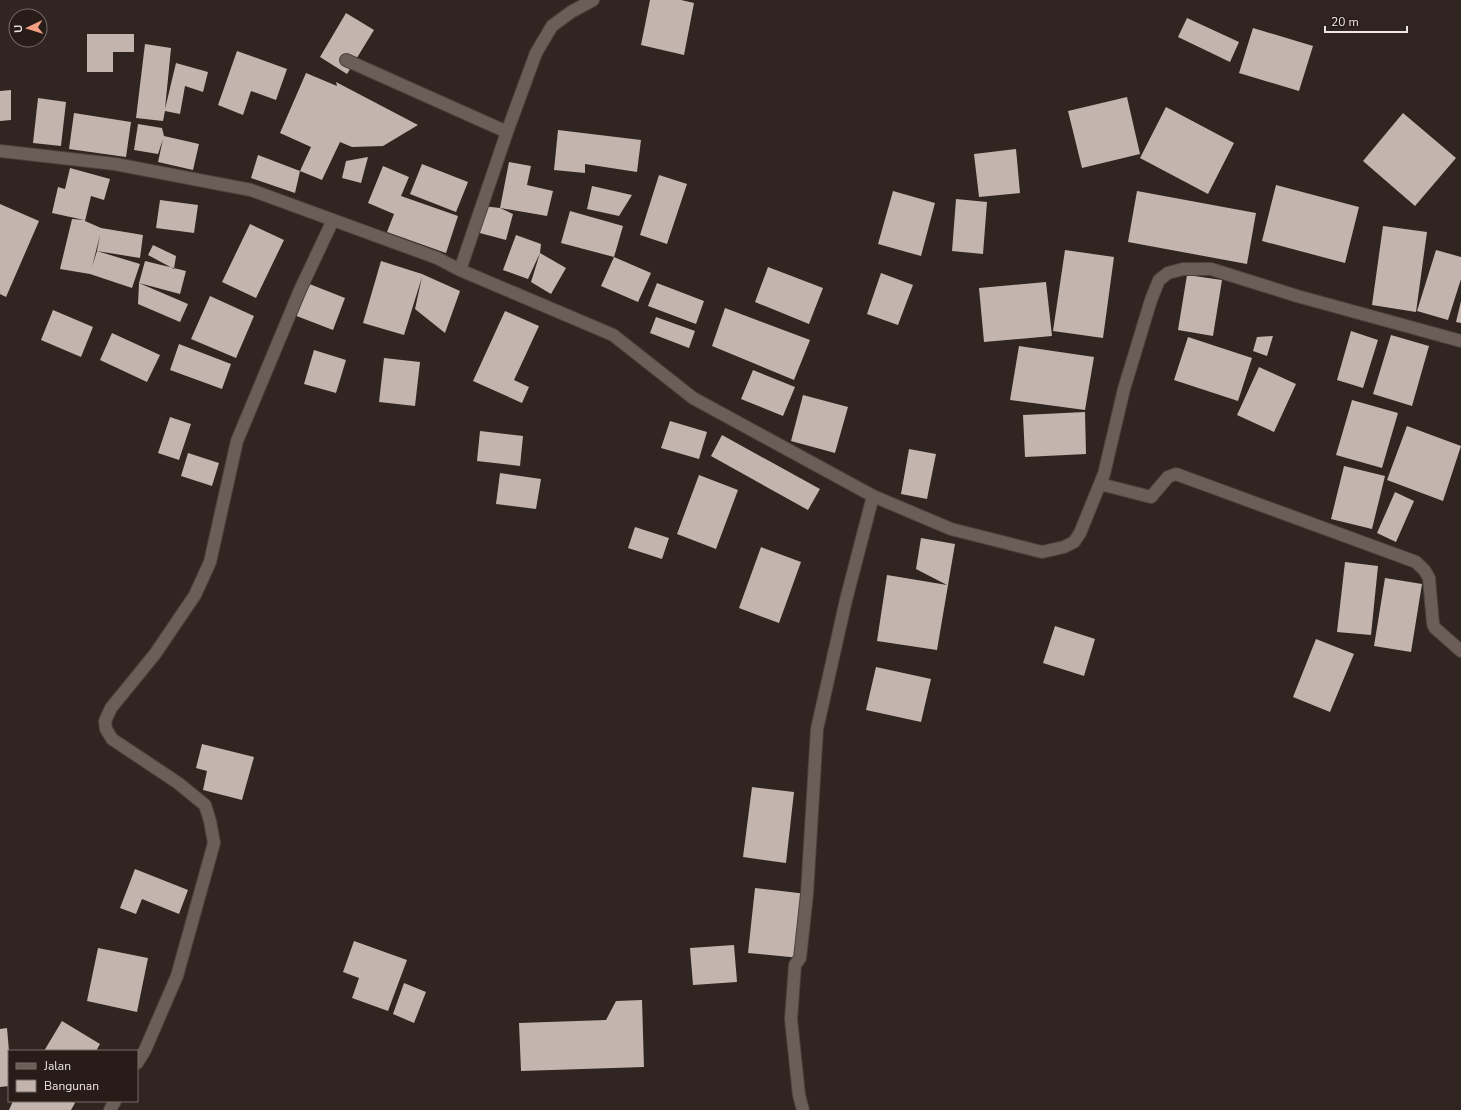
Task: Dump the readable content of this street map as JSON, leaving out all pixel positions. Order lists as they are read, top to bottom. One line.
{"legend":["Jalan","Bangunan"],"scale_bar":"20 m","north":"left"}
